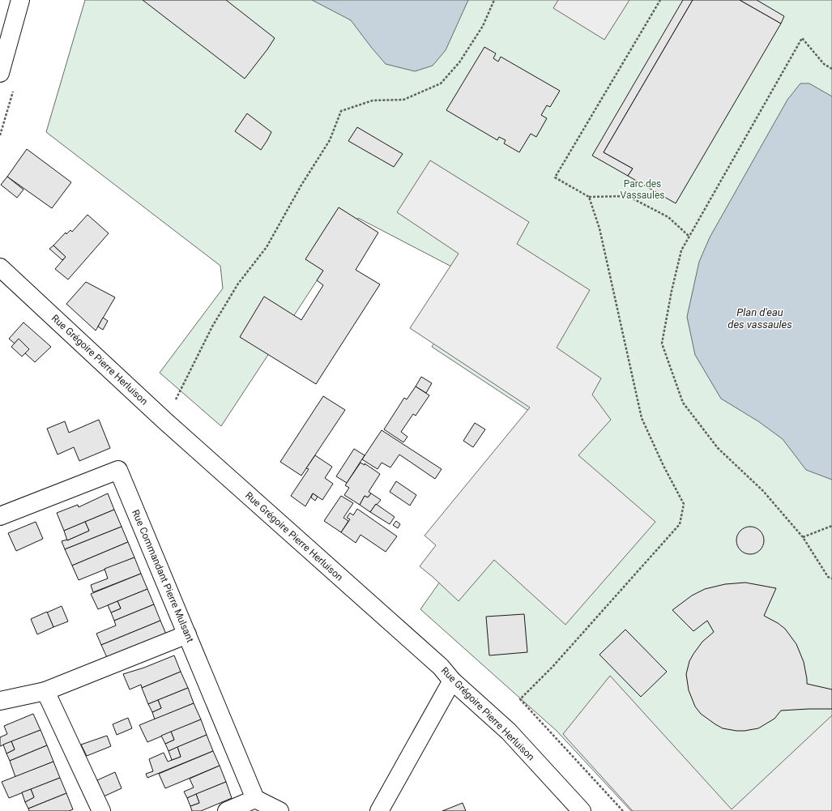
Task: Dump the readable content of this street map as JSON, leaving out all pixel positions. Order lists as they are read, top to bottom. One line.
{"streets":{"street":["Rue Grégoire Pierre Herluison","Rue Commandant Pierre Mulsant"]},"water":["Plan d'eau des vassaules"],"parks":["Parc des Vassaules"]}
